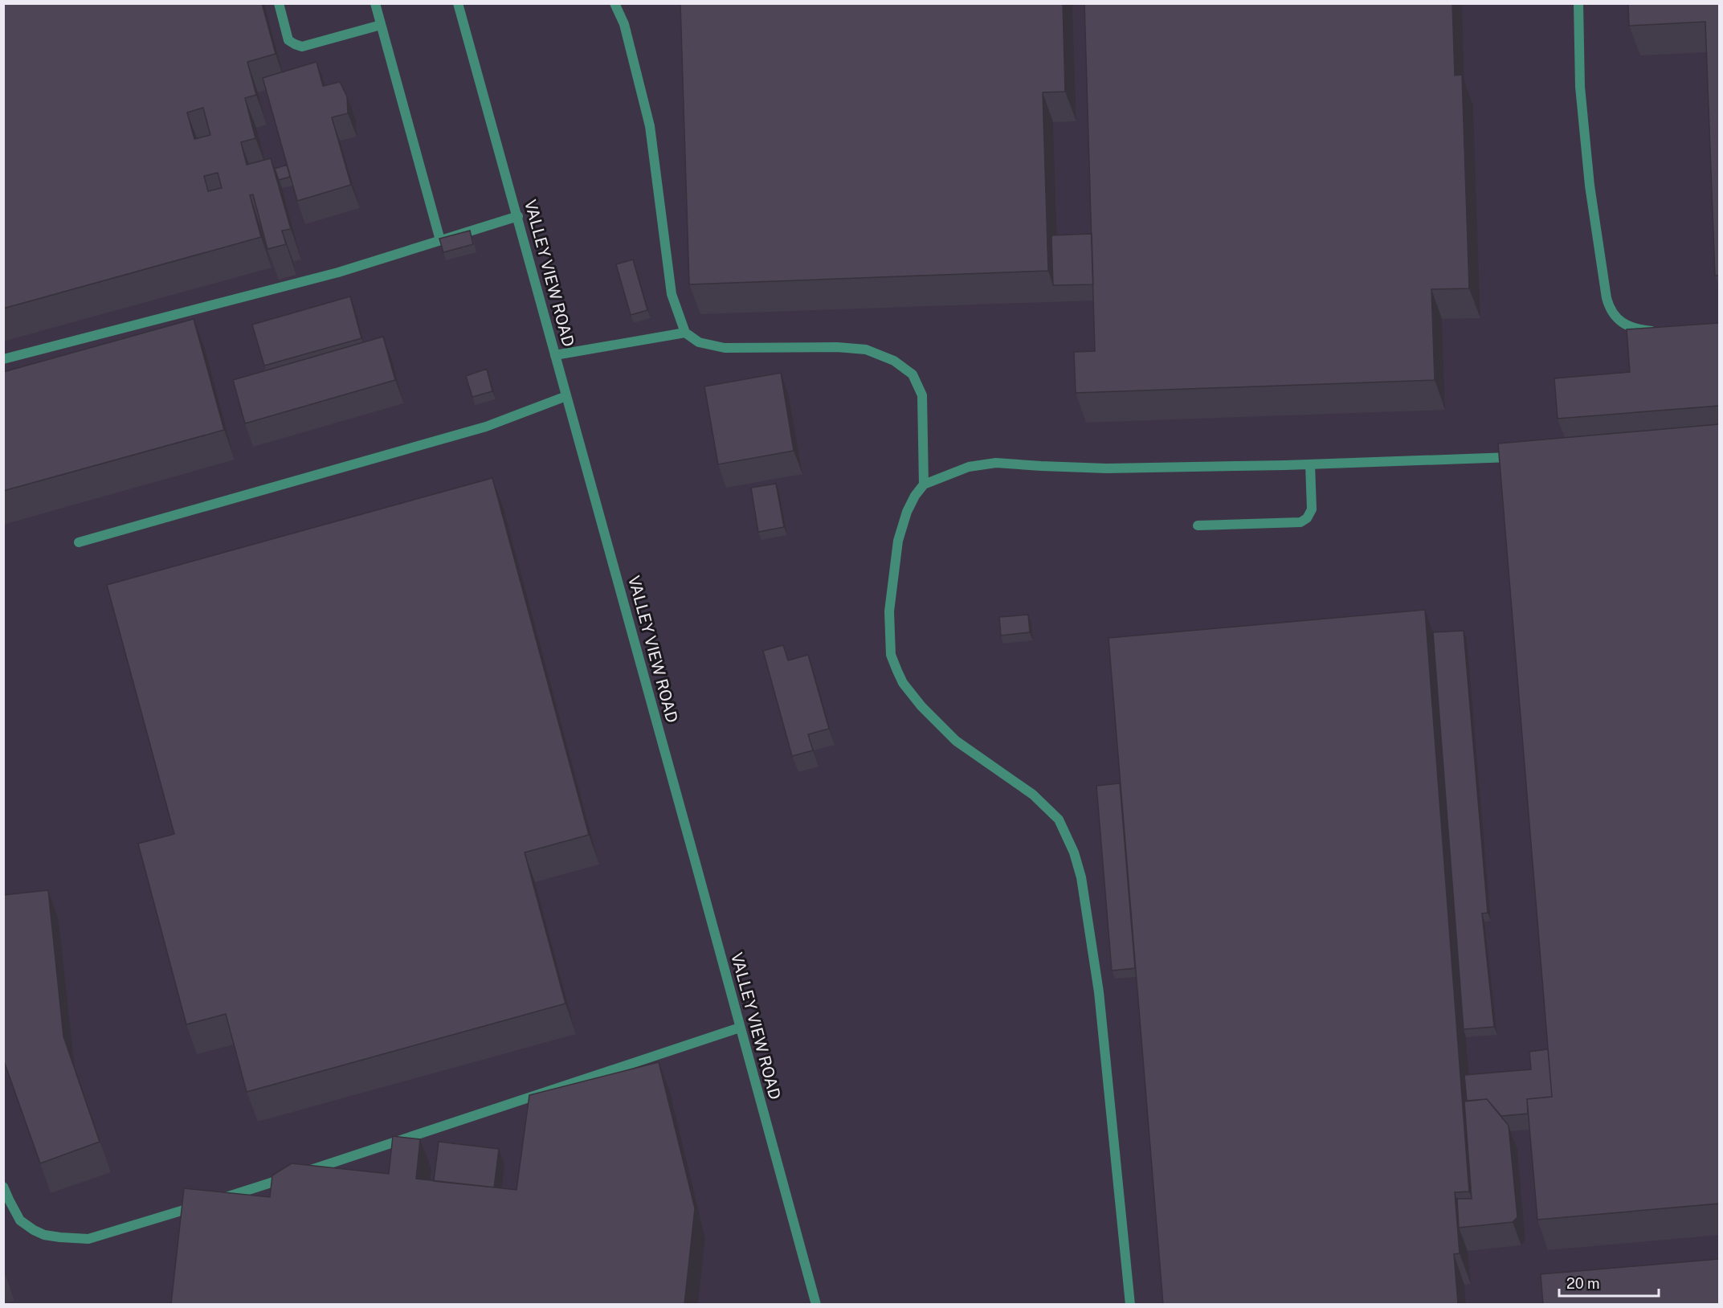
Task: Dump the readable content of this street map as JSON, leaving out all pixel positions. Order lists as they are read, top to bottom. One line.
{"streets":{"street":["VALLEY VIEW ROAD"]},"scale_bar":"20 m"}
